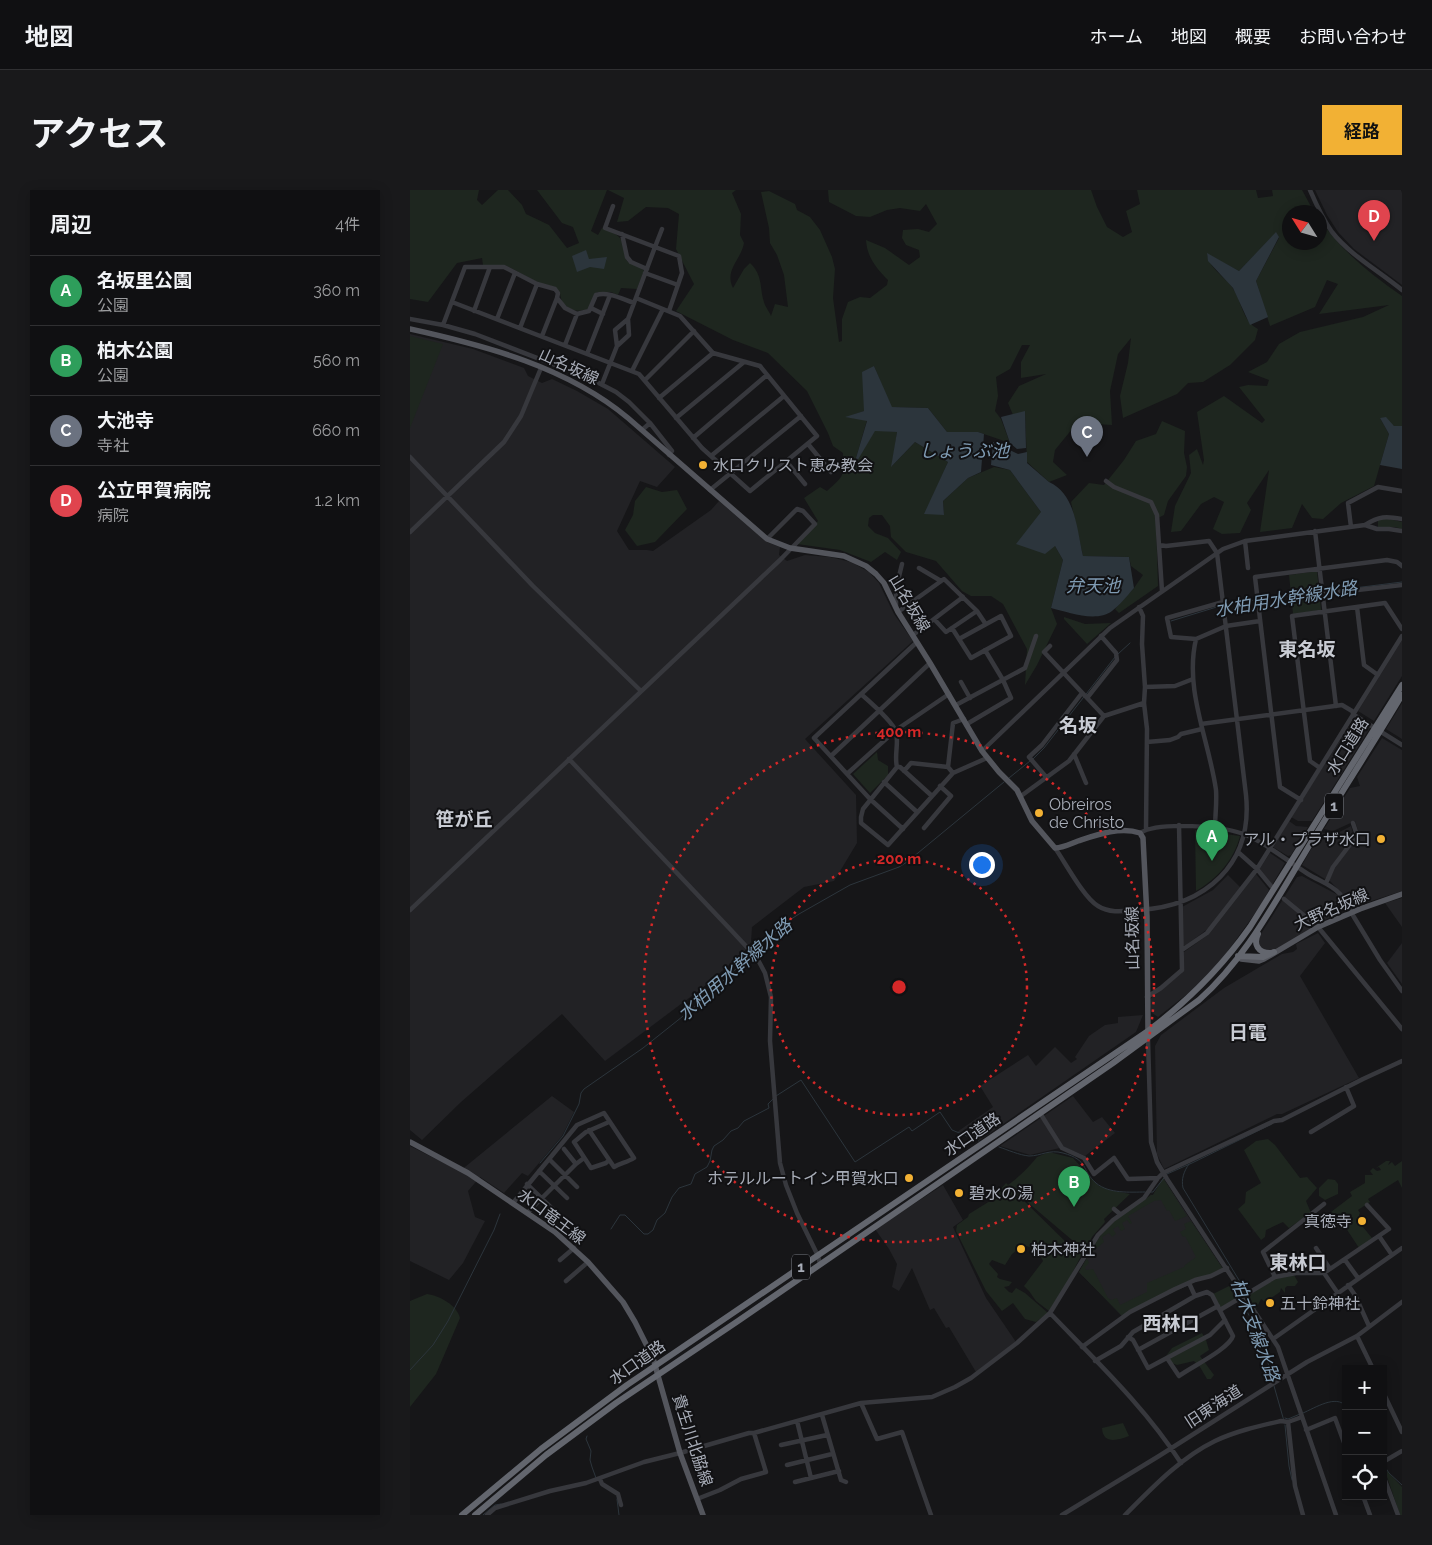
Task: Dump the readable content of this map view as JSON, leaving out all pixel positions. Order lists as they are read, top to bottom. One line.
{"streets":{"highway":["水口道路","1"],"main road":["山名坂線","大野名坂線","水口竜王線","貴生川北脇線"],"street":["旧東海道"]},"crossings":[["山名坂線","水口道路"],["水口道路","水口竜王線"],["水口道路","貴生川北脇線"],["水口竜王線","貴生川北脇線"]],"districts":["東名坂","名坂","笹が丘","日電","東林口","西林口"],"water":["しょうぶ池","弁天池","水柏用水幹線水路","柏木支線水路"],"places":["水口クリスト恵み教会","Obreiros de Christo","アル・プラザ水口","ホテルルートイン甲賀水口","碧水の湯","真徳寺","柏木神社","五十鈴神社"],"north":"top left","page":{"header":"地図","nav":["ホーム","地図","概要","お問い合わせ"],"title":"アクセス","buttons":"経路","heading":["周辺","4件"],"pins":["D","C","A","B"],"list":[{"mark":"A","name":"名坂里公園","note":"公園","value":"360 m"},{"mark":"B","name":"柏木公園","note":"公園","value":"560 m"},{"mark":"C","name":"大池寺","note":"寺社","value":"660 m"},{"mark":"D","name":"公立甲賀病院","note":"病院","value":"1.2 km"}],"map_buttons":["+","−"]},"rings":["400 m","200 m"]}
